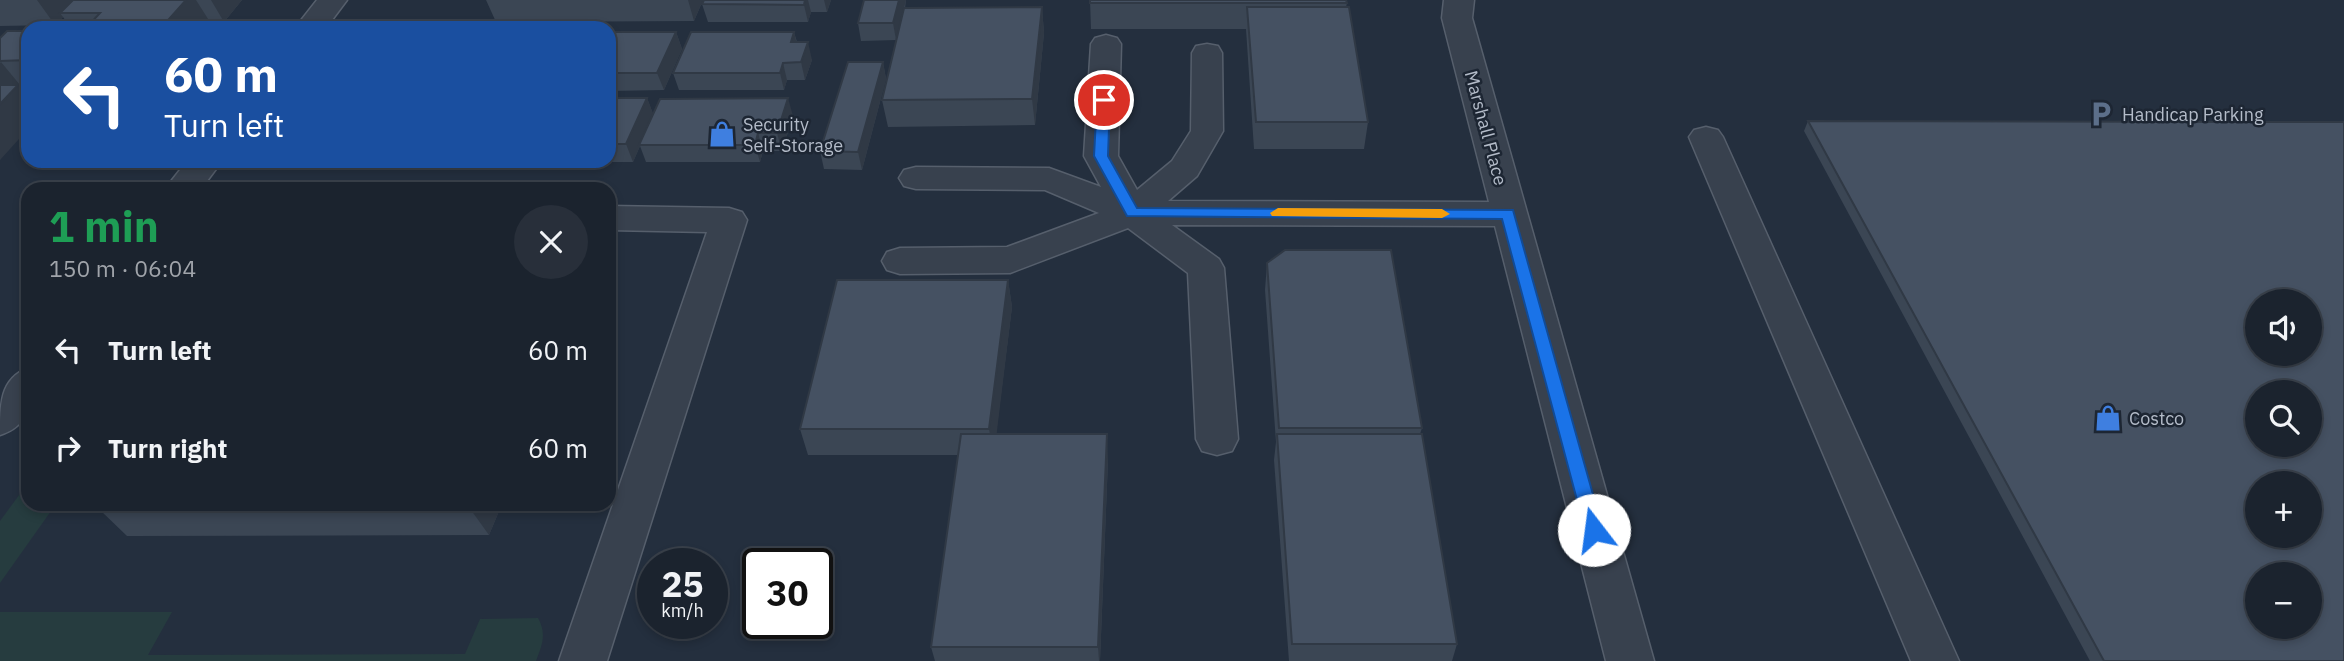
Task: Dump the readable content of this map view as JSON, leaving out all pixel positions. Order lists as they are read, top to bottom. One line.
{"streets":{"street":["Marshall Place"]},"places":{"parking":["Handicap Parking"],"shop":["Security Self-Storage","Costco"]},"page":{"turn":["60 m","Turn left"],"heading":["1 min","150 m · 06:04"],"map_buttons":["+","−"],"list":[{"name":"Turn left","value":"60 m"},{"name":"Turn right","value":"60 m"}],"speed":"25 km/h","limit":"30"}}
